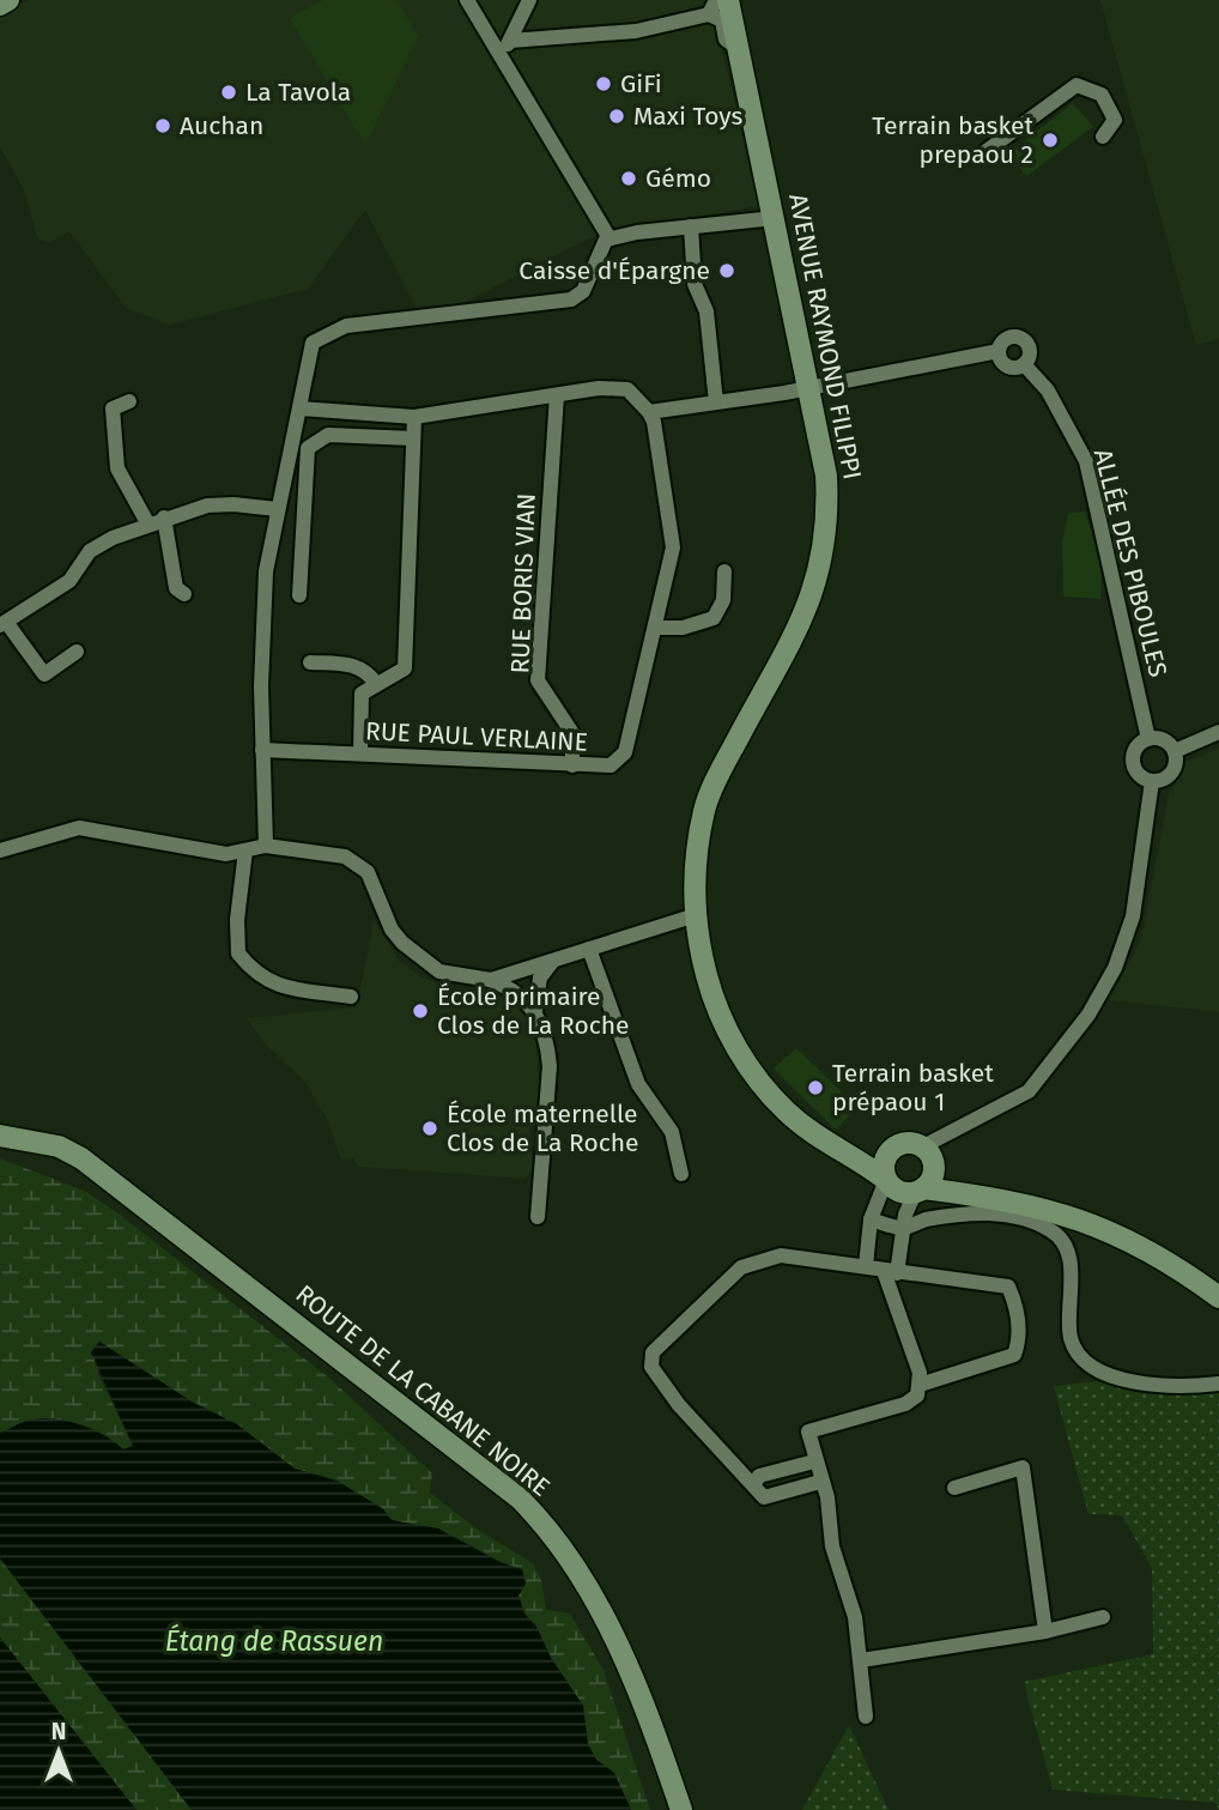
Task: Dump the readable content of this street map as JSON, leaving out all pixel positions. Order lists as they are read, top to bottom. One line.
{"streets":{"main road":["AVENUE RAYMOND FILIPPI","ROUTE DE LA CABANE NOIRE"],"street":["ALLÉE DES PIBOULES","RUE BORIS VIAN","RUE PAUL VERLAINE"]},"crossings":[["RUE BORIS VIAN","RUE PAUL VERLAINE"]],"water":["Étang de Rassuen"],"places":["GiFi","La Tavola","Maxi Toys","Auchan","Terrain basket prepaou 2","Gémo","Caisse d'Épargne","École primaire Clos de La Roche","Terrain basket prépaou 1","École maternelle Clos de La Roche"],"north":"top"}
